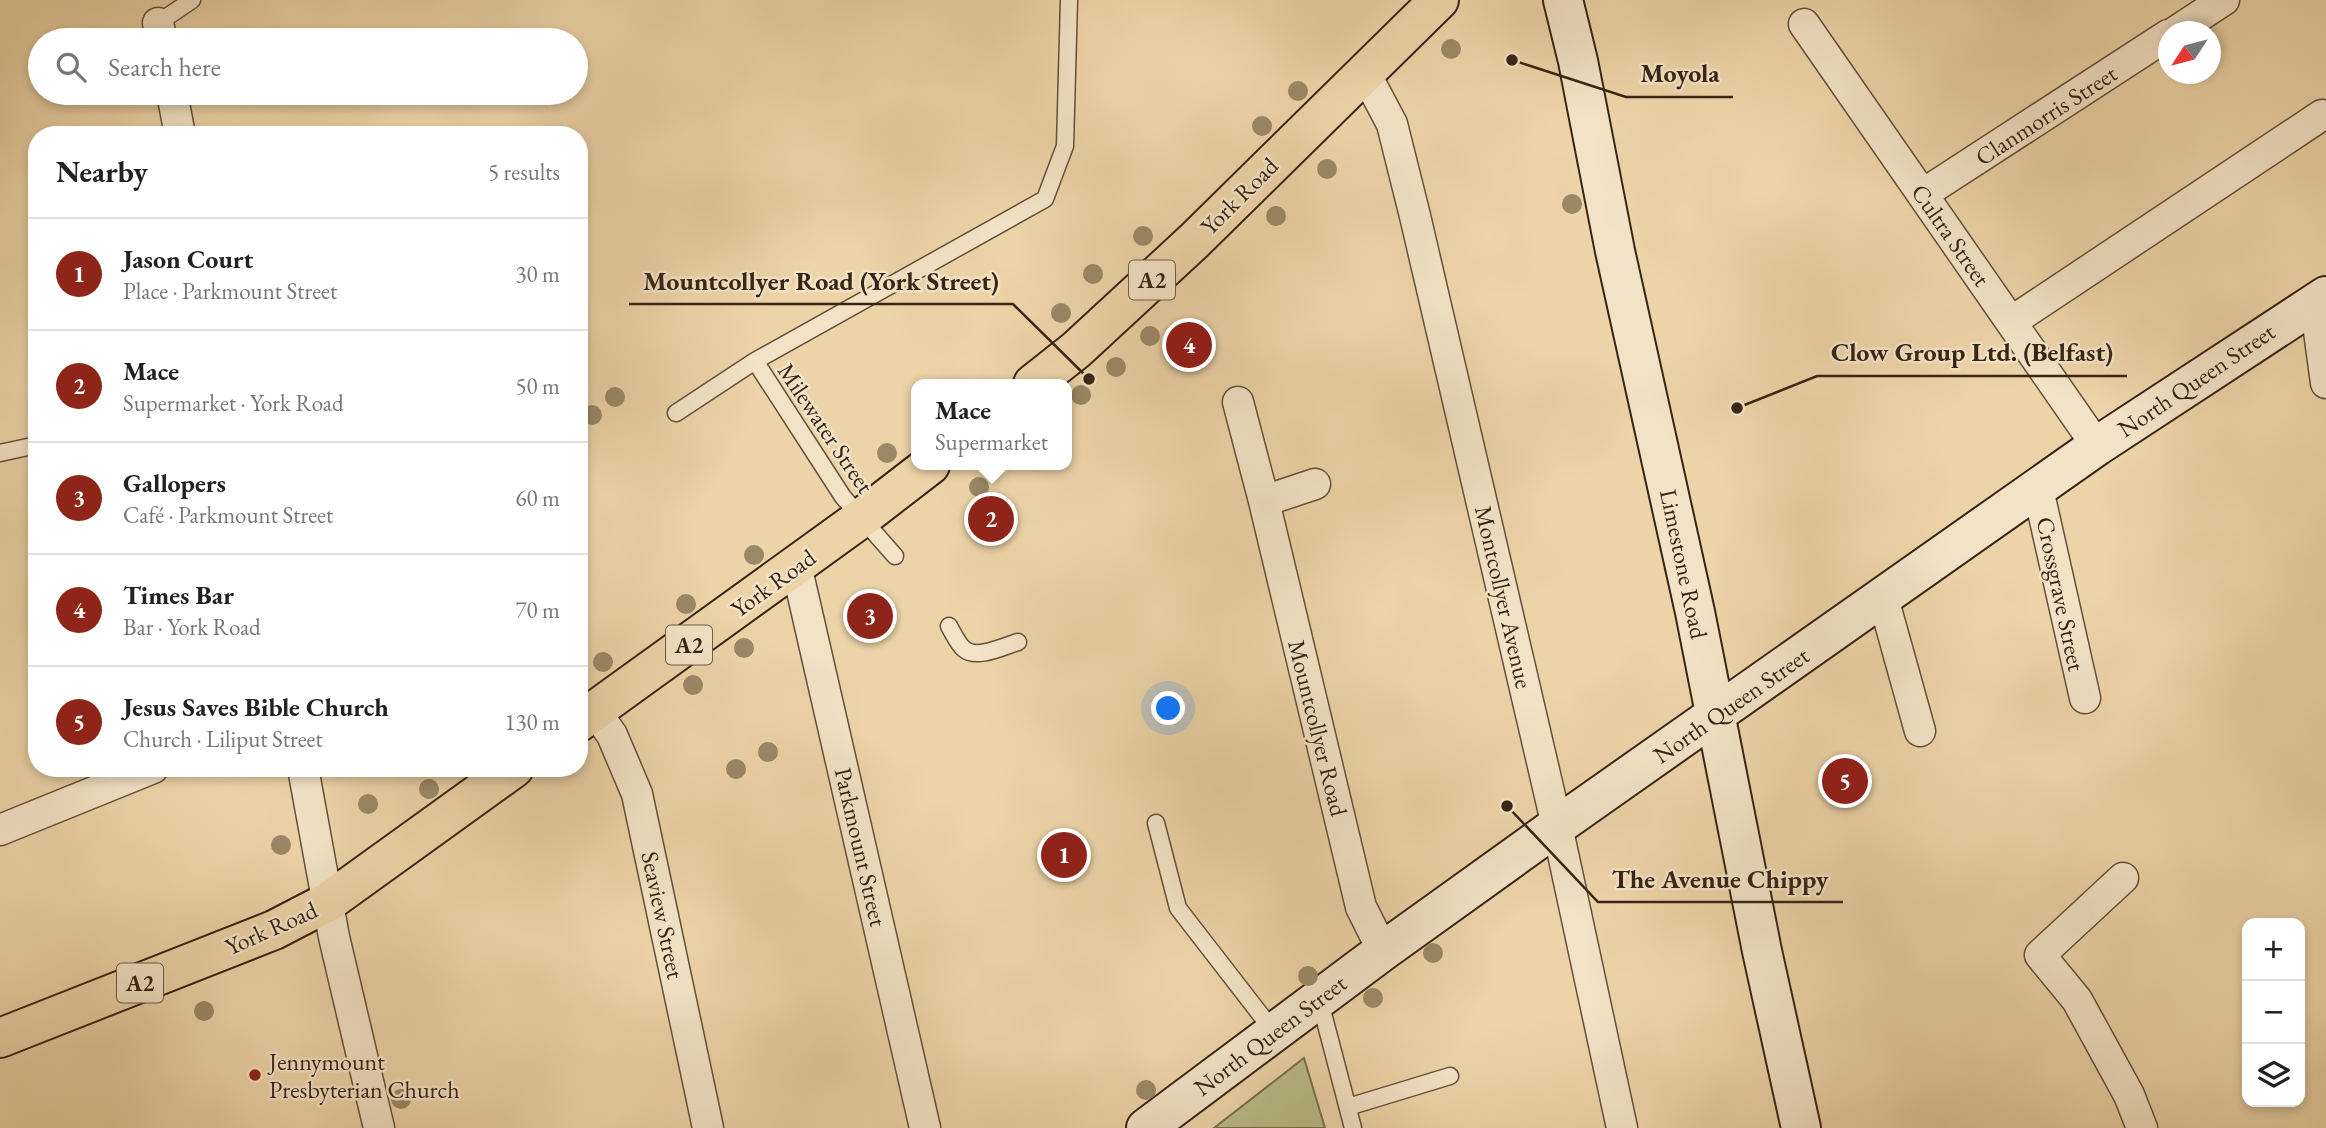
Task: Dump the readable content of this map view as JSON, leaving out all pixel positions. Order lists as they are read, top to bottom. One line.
{"streets":{"main road":["York Road","A2","North Queen Street","Limestone Road"],"street":["Clanmorris Street","Cultra Street","Crossgrave Street","Montcollyer Avenue","Mountcollyer Road","Parkmount Street","Seaview Street"],"lane":["Milewater Street"]},"crossings":[["Clanmorris Street","Cultra Street"],["York Road","Milewater Street"],["York Road","Montcollyer Avenue"],["York Road","Parkmount Street"],["Cultra Street","North Queen Street"],["North Queen Street","Limestone Road"],["North Queen Street","Crossgrave Street"],["North Queen Street","Montcollyer Avenue"],["North Queen Street","Mountcollyer Road"]],"places":["Moyola","Mountcollyer Road (York Street)","Clow Group Ltd. (Belfast)","The Avenue Chippy","Jennymount Presbyterian Church"],"north":"bottom left","page":{"search":"Search here","heading":["Nearby","5 results"],"list":[{"mark":"1","name":"Jason Court","note":"Place · Parkmount Street","value":"30 m"},{"mark":"2","name":"Mace","note":"Supermarket · York Road","value":"50 m"},{"mark":"3","name":"Gallopers","note":"Café · Parkmount Street","value":"60 m"},{"mark":"4","name":"Times Bar","note":"Bar · York Road","value":"70 m"},{"mark":"5","name":"Jesus Saves Bible Church","note":"Church · Liliput Street","value":"130 m"}],"pins":["4","2","3","5","1"],"popup":["Mace","Supermarket"],"map_buttons":["+","−"]}}
